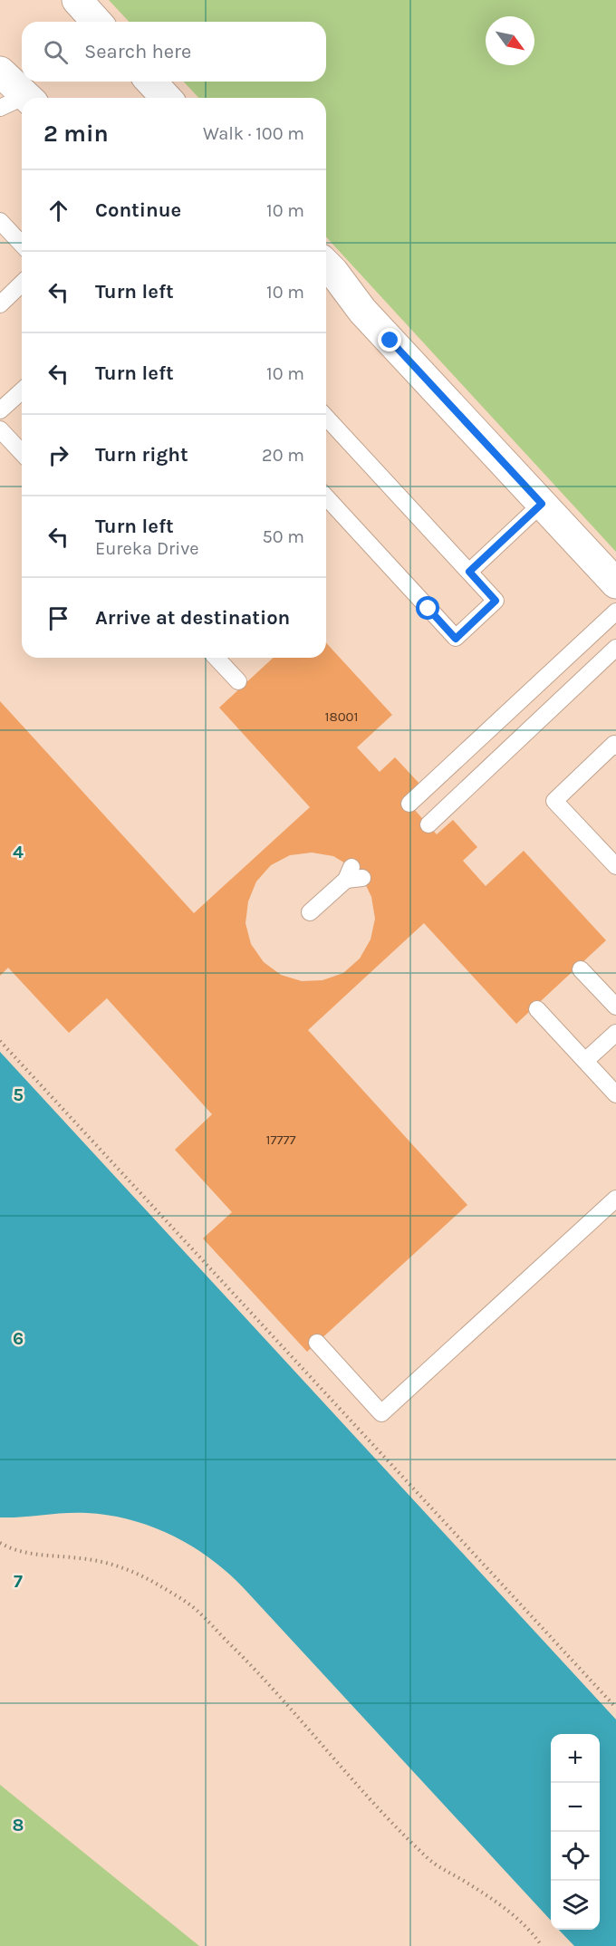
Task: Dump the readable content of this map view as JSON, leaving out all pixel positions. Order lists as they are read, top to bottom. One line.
{"house_numbers":["18001","17777"],"north":"bottom right","page":{"search":"Search here","heading":["2 min","Walk · 100 m"],"list":[["Continue","10 m"],["Turn left","10 m"],["Turn left","10 m"],["Turn right","20 m"],["Turn left","Eureka Drive","50 m"],"Arrive at destination"],"map_buttons":["+","−"]},"grid":{"rows":["4","5","6","7","8"]}}
